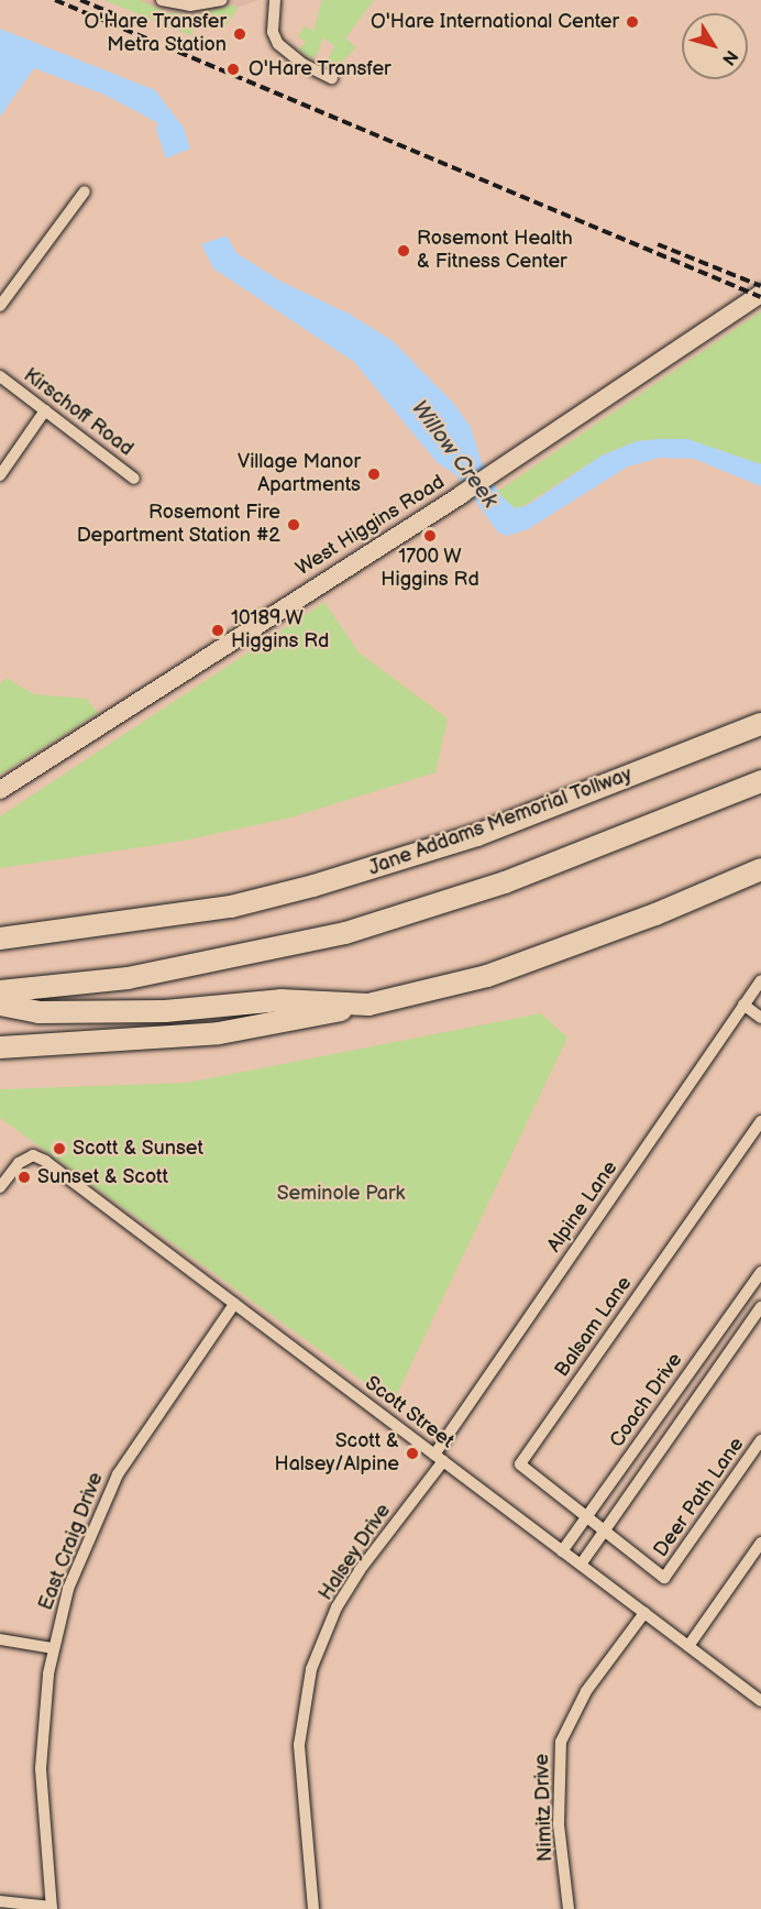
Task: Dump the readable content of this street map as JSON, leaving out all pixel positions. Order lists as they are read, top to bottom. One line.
{"streets":{"highway":["Jane Addams Memorial Tollway"],"main road":["West Higgins Road"],"street":["Kirschoff Road","Alpine Lane","Balsam Lane","Coach Drive","Scott Street","Deer Path Lane","East Craig Drive","Halsey Drive","Nimitz Drive"]},"crossings":[["Alpine Lane","Scott Street"],["Alpine Lane","Halsey Drive"],["Balsam Lane","Coach Drive"],["Balsam Lane","Deer Path Lane"],["Coach Drive","Scott Street"],["Coach Drive","Deer Path Lane"],["Scott Street","East Craig Drive"],["Scott Street","Halsey Drive"],["Scott Street","Nimitz Drive"]],"water":["Willow Creek"],"parks":["Seminole Park"],"places":["O'Hare International Center","O'Hare Transfer Metra Station","O'Hare Transfer","Rosemont Health & Fitness Center","Village Manor Apartments","Rosemont Fire Department Station #2","1700 W Higgins Rd","10189 W Higgins Rd","Scott & Sunset","Sunset & Scott","Scott & Halsey/Alpine"],"north":"bottom right"}
